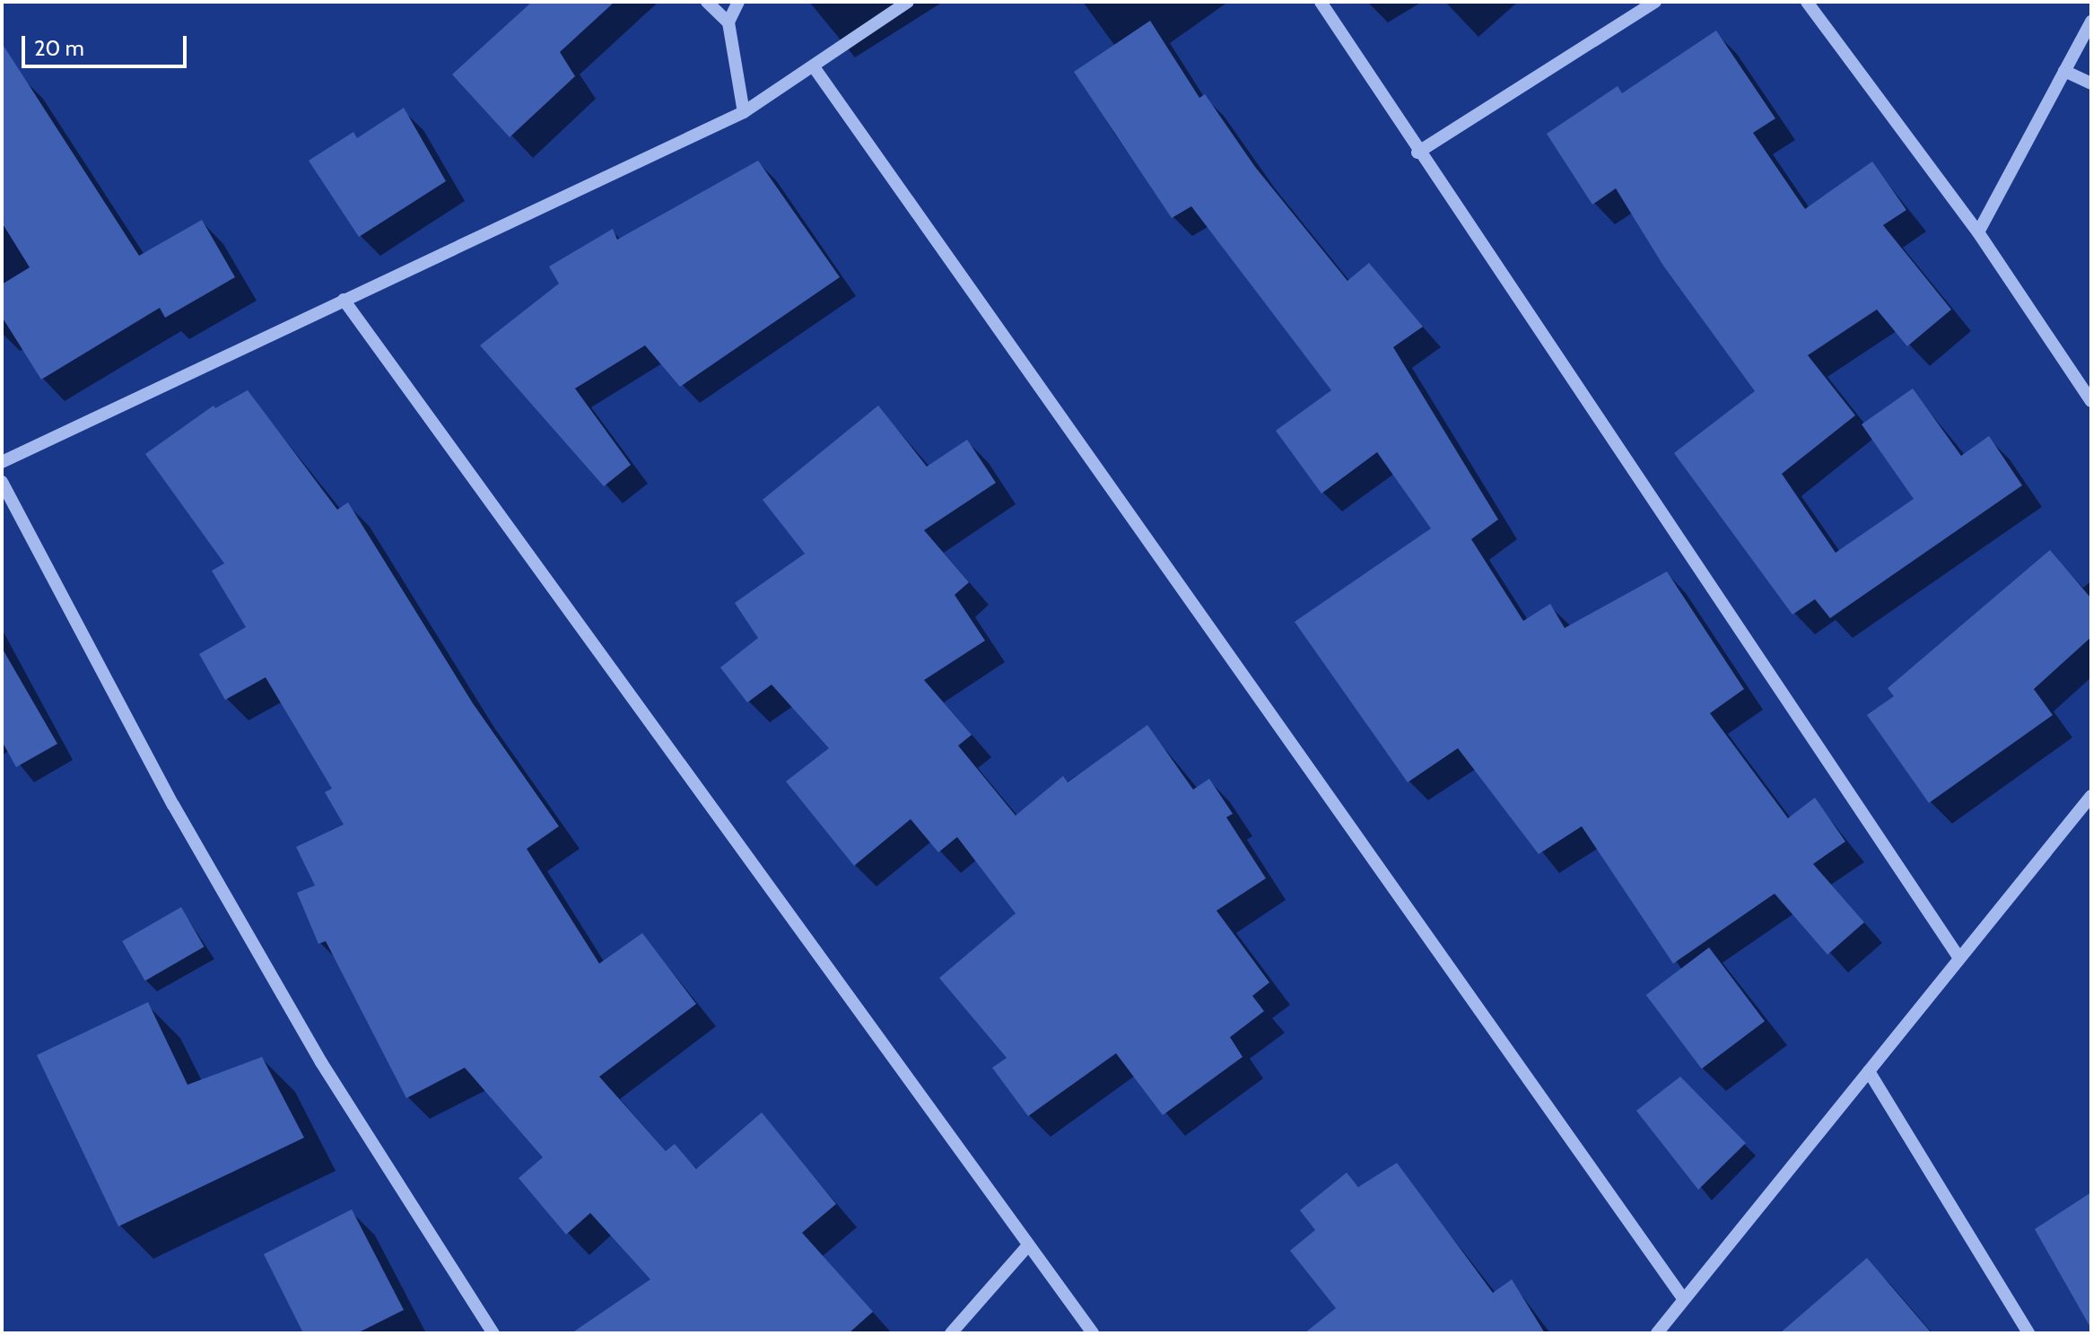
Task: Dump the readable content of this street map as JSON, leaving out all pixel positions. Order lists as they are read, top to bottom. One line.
{"scale_bar":"20 m"}
